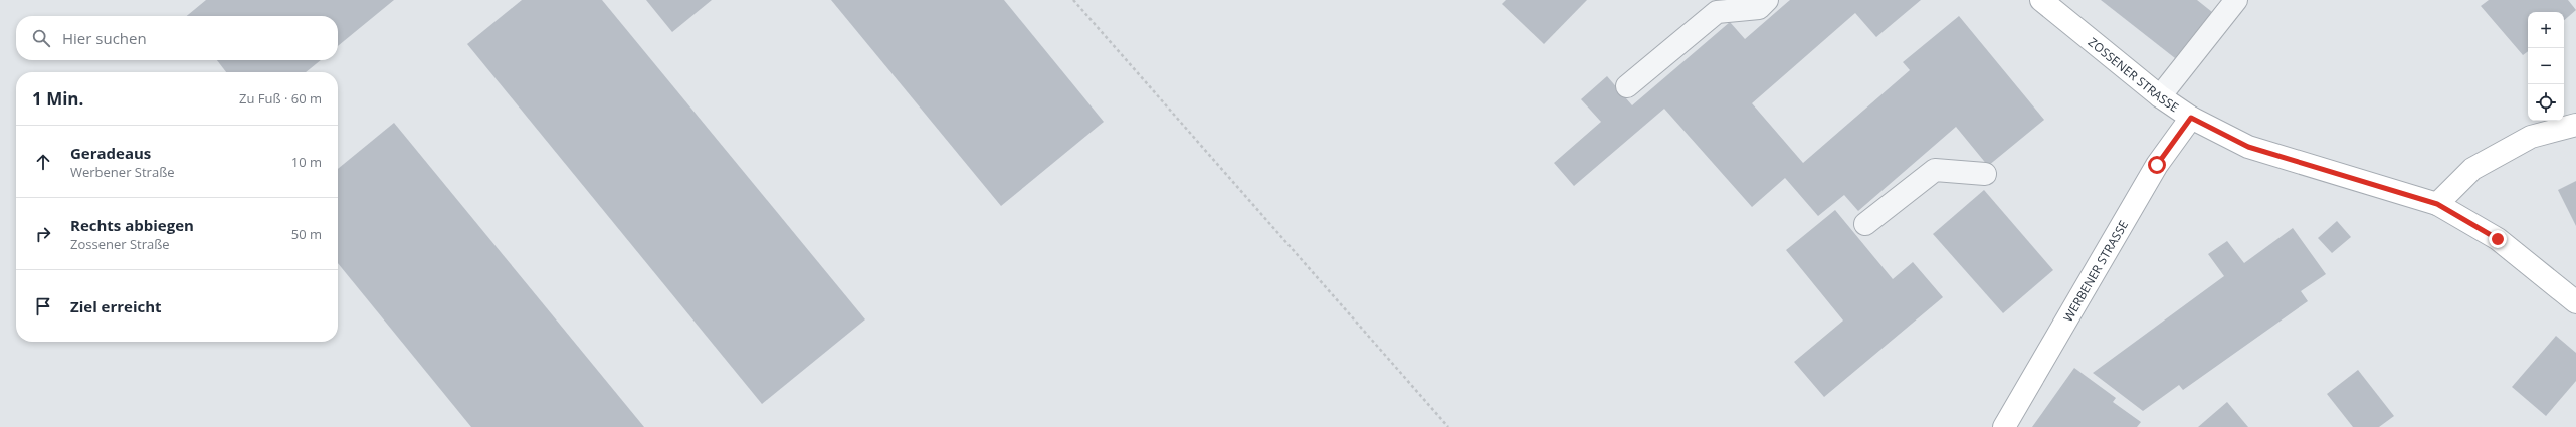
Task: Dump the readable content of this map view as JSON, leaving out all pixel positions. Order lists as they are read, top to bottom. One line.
{"streets":{"main road":["ZOSSENER STRASSE","WERBENER STRASSE"]},"crossings":[["ZOSSENER STRASSE","WERBENER STRASSE"]],"page":{"map_buttons":["+","−"],"search":"Hier suchen","heading":["1 Min.","Zu Fuß · 60 m"],"list":[["Geradeaus","Werbener Straße","10 m"],["Rechts abbiegen","Zossener Straße","50 m"],"Ziel erreicht"]}}
